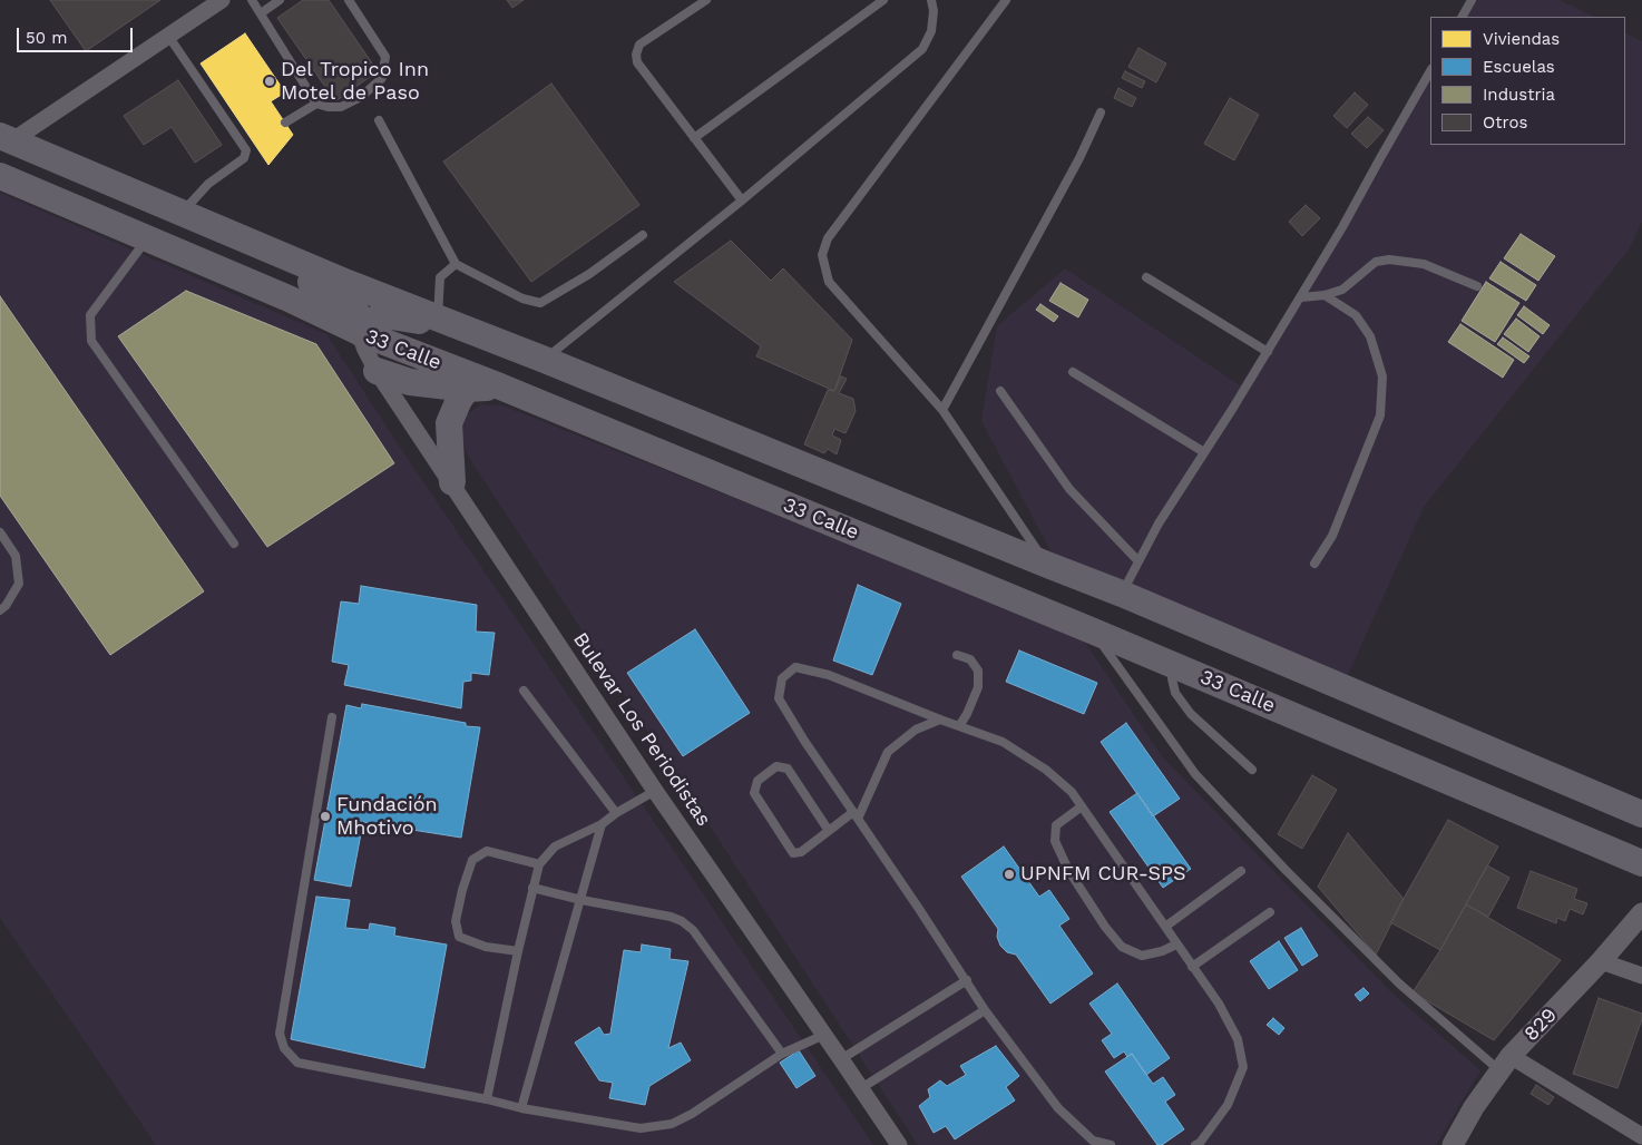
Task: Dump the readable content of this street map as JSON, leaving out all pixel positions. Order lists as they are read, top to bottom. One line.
{"streets":{"main road":["33 Calle"],"street":["Bulevar Los Periodistas","829"]},"crossings":[["33 Calle","Bulevar Los Periodistas"]],"places":["Del Tropico Inn Motel de Paso","Fundación Mhotivo","UPNFM CUR-SPS"],"legend":["Viviendas","Escuelas","Industria","Otros"],"scale_bar":"50 m"}
